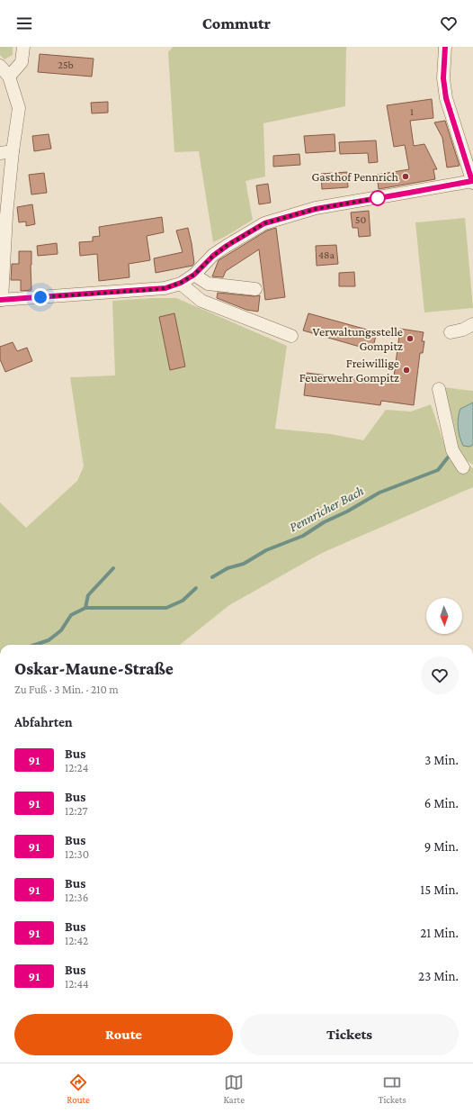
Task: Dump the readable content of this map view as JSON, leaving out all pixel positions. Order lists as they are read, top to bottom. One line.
{"water":["Pennricher Bach"],"places":["Gasthof Pennrich","Verwaltungsstelle Gompitz","Freiwillige Feuerwehr Gompitz"],"lines":["bus line 91"],"house_numbers":["25b","1","50","48a"],"north":"bottom","page":{"header":"Commutr","heading":[["Oskar-Maune-Straße","Zu Fuß · 3 Min. · 210 m"],"Abfahrten"],"list":[{"mark":"91","name":"Bus","note":"12:24","value":"3 Min."},{"mark":"91","name":"Bus","note":"12:27","value":"6 Min."},{"mark":"91","name":"Bus","note":"12:30","value":"9 Min."},{"mark":"91","name":"Bus","note":"12:36","value":"15 Min."},{"mark":"91","name":"Bus","note":"12:42","value":"21 Min."},{"mark":"91","name":"Bus","note":"12:44","value":"23 Min."}],"buttons":["Route","Tickets"],"tabs":["Route","Karte","Tickets"]}}
